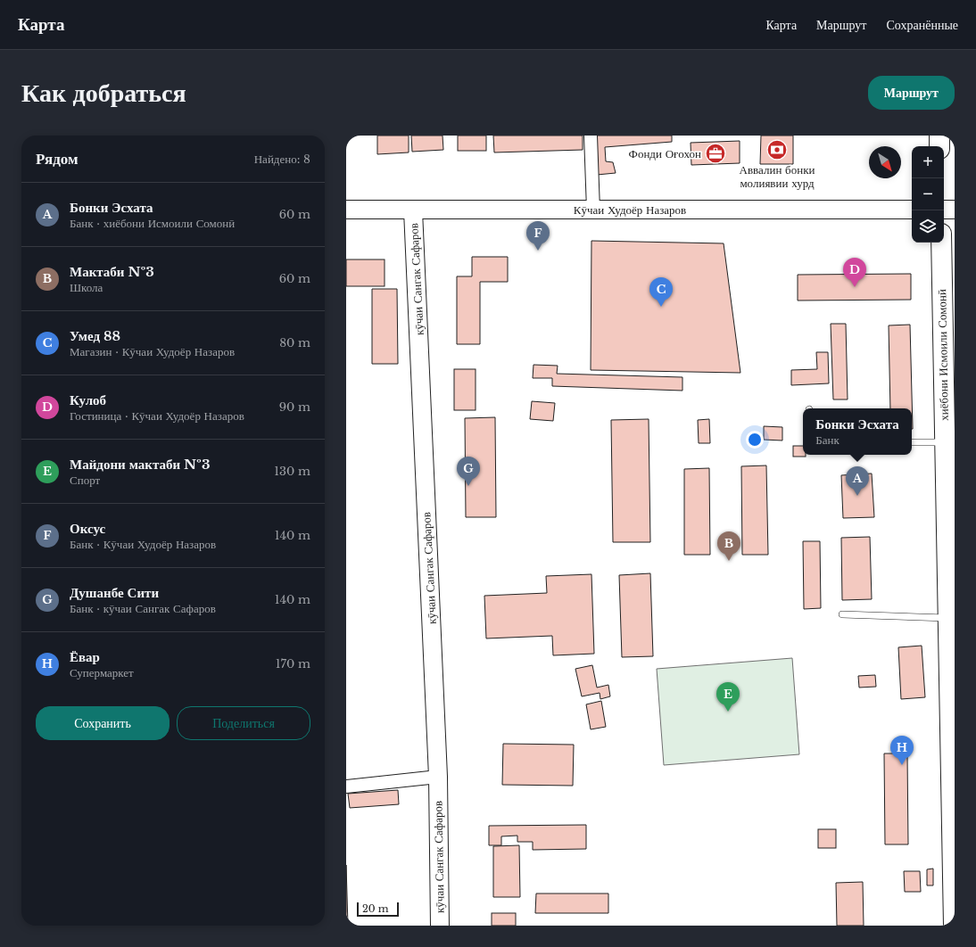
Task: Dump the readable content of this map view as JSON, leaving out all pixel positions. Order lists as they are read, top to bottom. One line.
{"streets":{"main road":["хиёбони Исмоили Сомонӣ"],"street":["Кӯчаи Худоёр Назаров","кӯчаи Сангак Сафаров"]},"crossings":[["Кӯчаи Худоёр Назаров","кӯчаи Сангак Сафаров"]],"places":{"bank":["Аввалин бонки молиявии хурд"],"office":["Фонди Оғохон"]},"scale_bar":"20 m","north":"bottom right","page":{"header":"Карта","nav":["Карта","Маршрут","Сохранённые"],"buttons":["Маршрут",["Сохранить","Поделиться"]],"title":"Как добраться","heading":["Рядом","Найдено: 8"],"map_buttons":["+","−"],"list":[{"mark":"A","name":"Бонки Эсхата","note":"Банк · хиёбони Исмоили Сомонӣ","value":"60 m"},{"mark":"B","name":"Мактаби №3","note":"Школа","value":"60 m"},{"mark":"C","name":"Умед 88","note":"Магазин · Кӯчаи Худоёр Назаров","value":"80 m"},{"mark":"D","name":"Кулоб","note":"Гостиница · Кӯчаи Худоёр Назаров","value":"90 m"},{"mark":"E","name":"Майдони мактаби №3","note":"Спорт","value":"130 m"},{"mark":"F","name":"Оксус","note":"Банк · Кӯчаи Худоёр Назаров","value":"140 m"},{"mark":"G","name":"Душанбе Сити","note":"Банк · кӯчаи Сангак Сафаров","value":"140 m"},{"mark":"H","name":"Ёвар","note":"Супермаркет","value":"170 m"}],"pins":["F","D","C","G","A","B","E","H"],"popup":["Бонки Эсхата","Банк"],"scale":"20 m"}}
